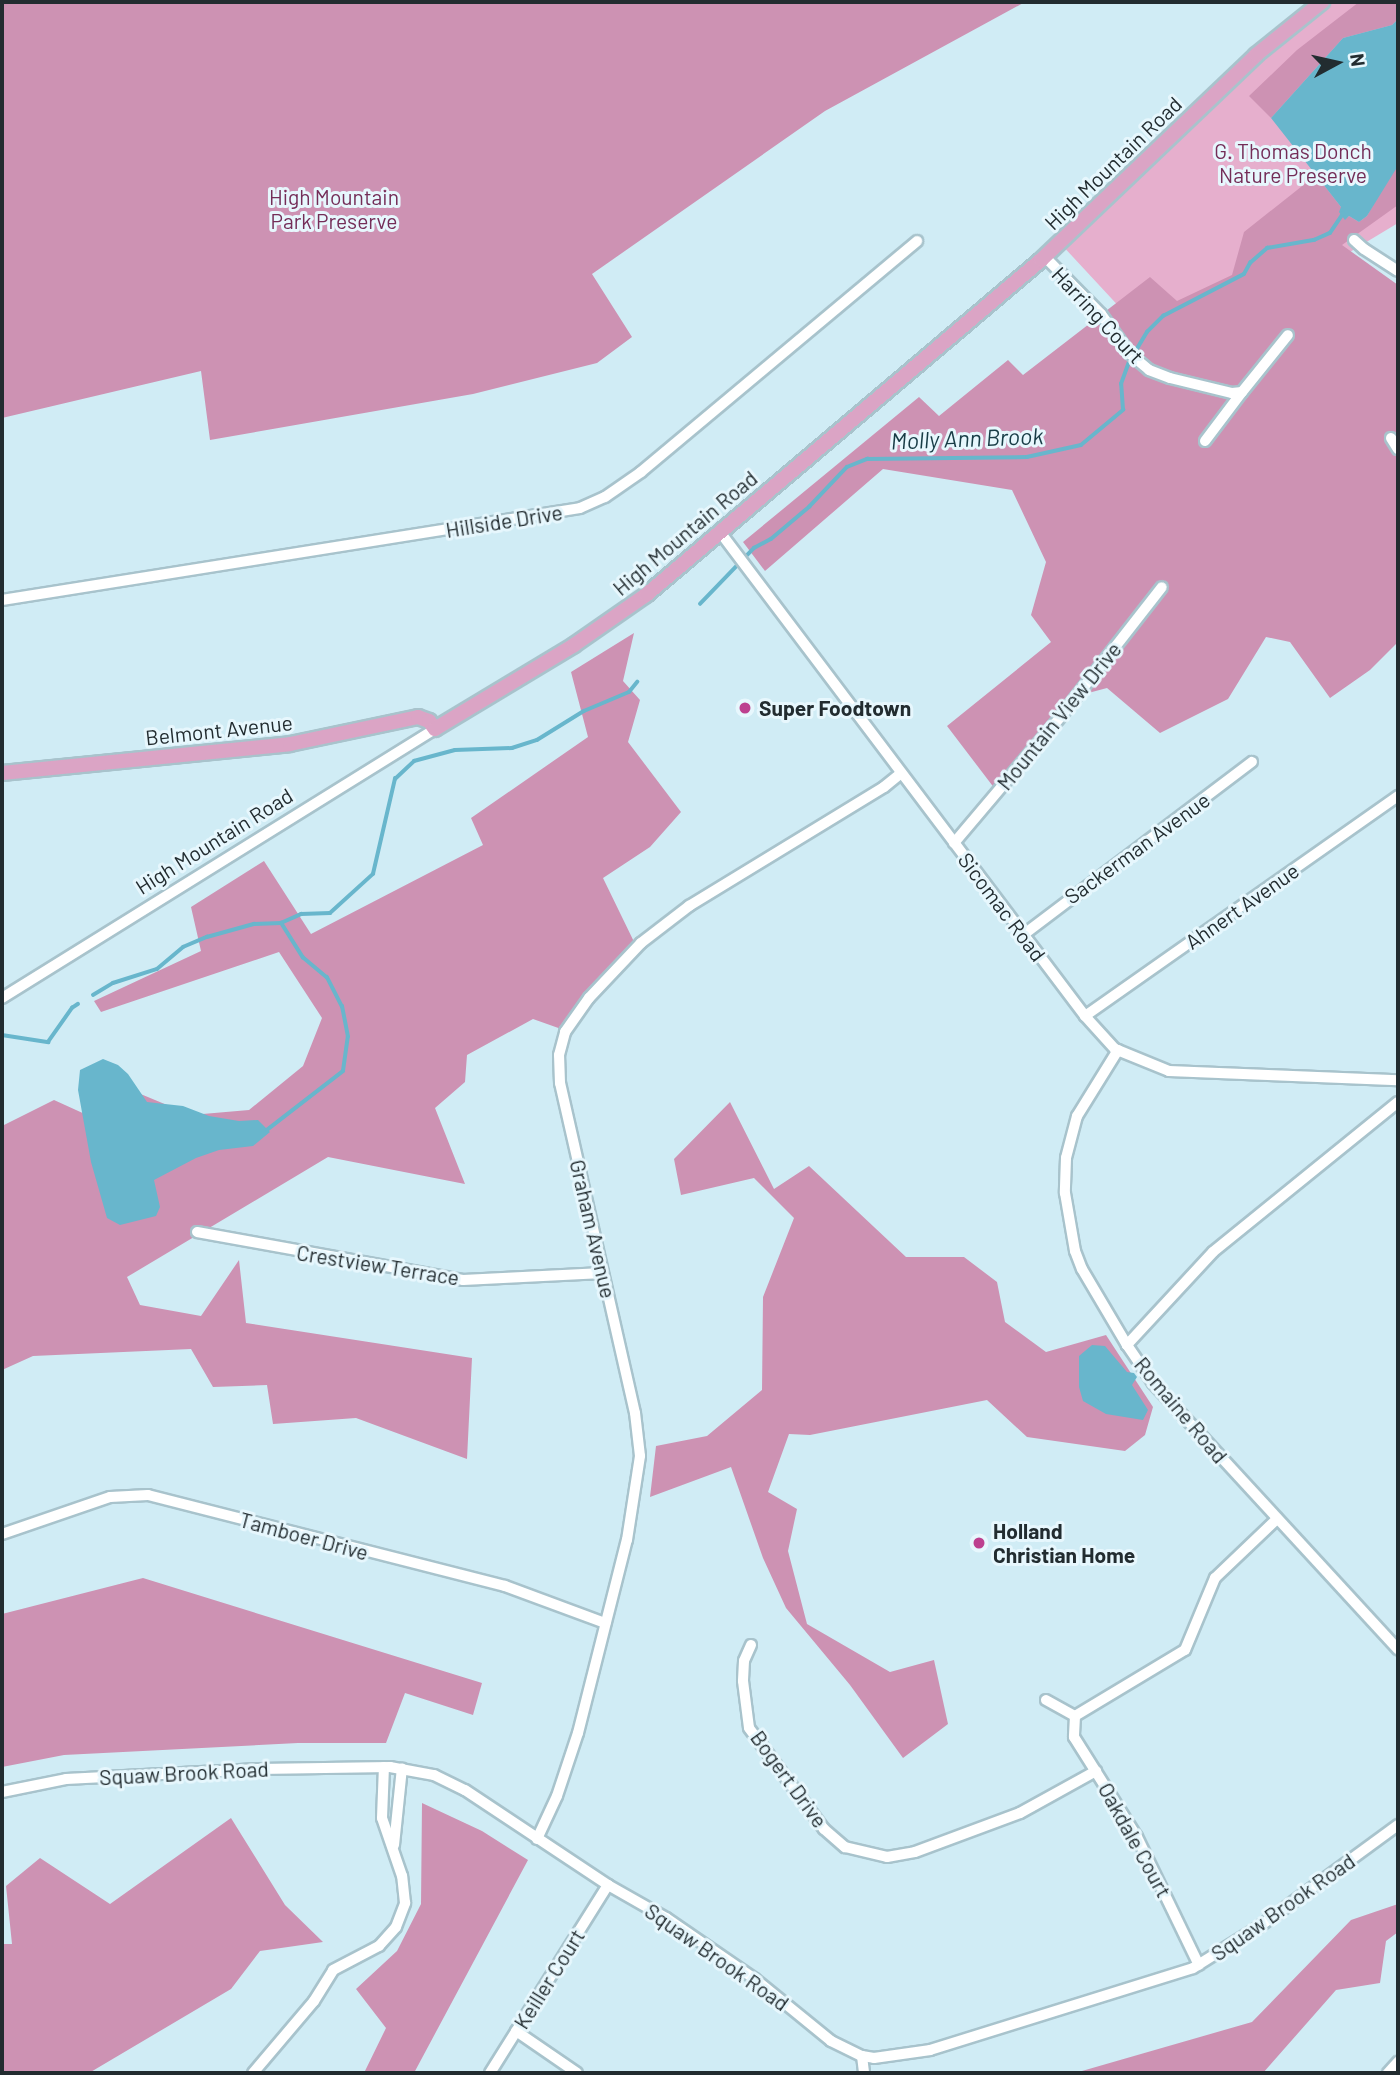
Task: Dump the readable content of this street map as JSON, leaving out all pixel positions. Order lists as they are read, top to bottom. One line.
{"streets":{"main road":["High Mountain Road","Belmont Avenue"],"street":["Harring Court","Hillside Drive","Mountain View Drive","Sackerman Avenue","Ahnert Avenue","Sicomac Road","Graham Avenue","Crestview Terrace","Romaine Road","Tamboer Drive","Squaw Brook Road","Bogert Drive","Oakdale Court","Keiller Court"]},"crossings":[["High Mountain Road","Harring Court"],["High Mountain Road","Belmont Avenue"],["High Mountain Road","Sicomac Road"],["Mountain View Drive","Sicomac Road"],["Sackerman Avenue","Sicomac Road"],["Ahnert Avenue","Sicomac Road"],["Sicomac Road","Graham Avenue"],["Graham Avenue","Crestview Terrace"],["Graham Avenue","Tamboer Drive"],["Graham Avenue","Squaw Brook Road"],["Squaw Brook Road","Oakdale Court"],["Squaw Brook Road","Keiller Court"],["Bogert Drive","Oakdale Court"]],"water":["Molly Ann Brook"],"parks":["G. Thomas Donch Nature Preserve","High Mountain Park Preserve"],"places":["Super Foodtown","Holland Christian Home"],"north":"right"}
